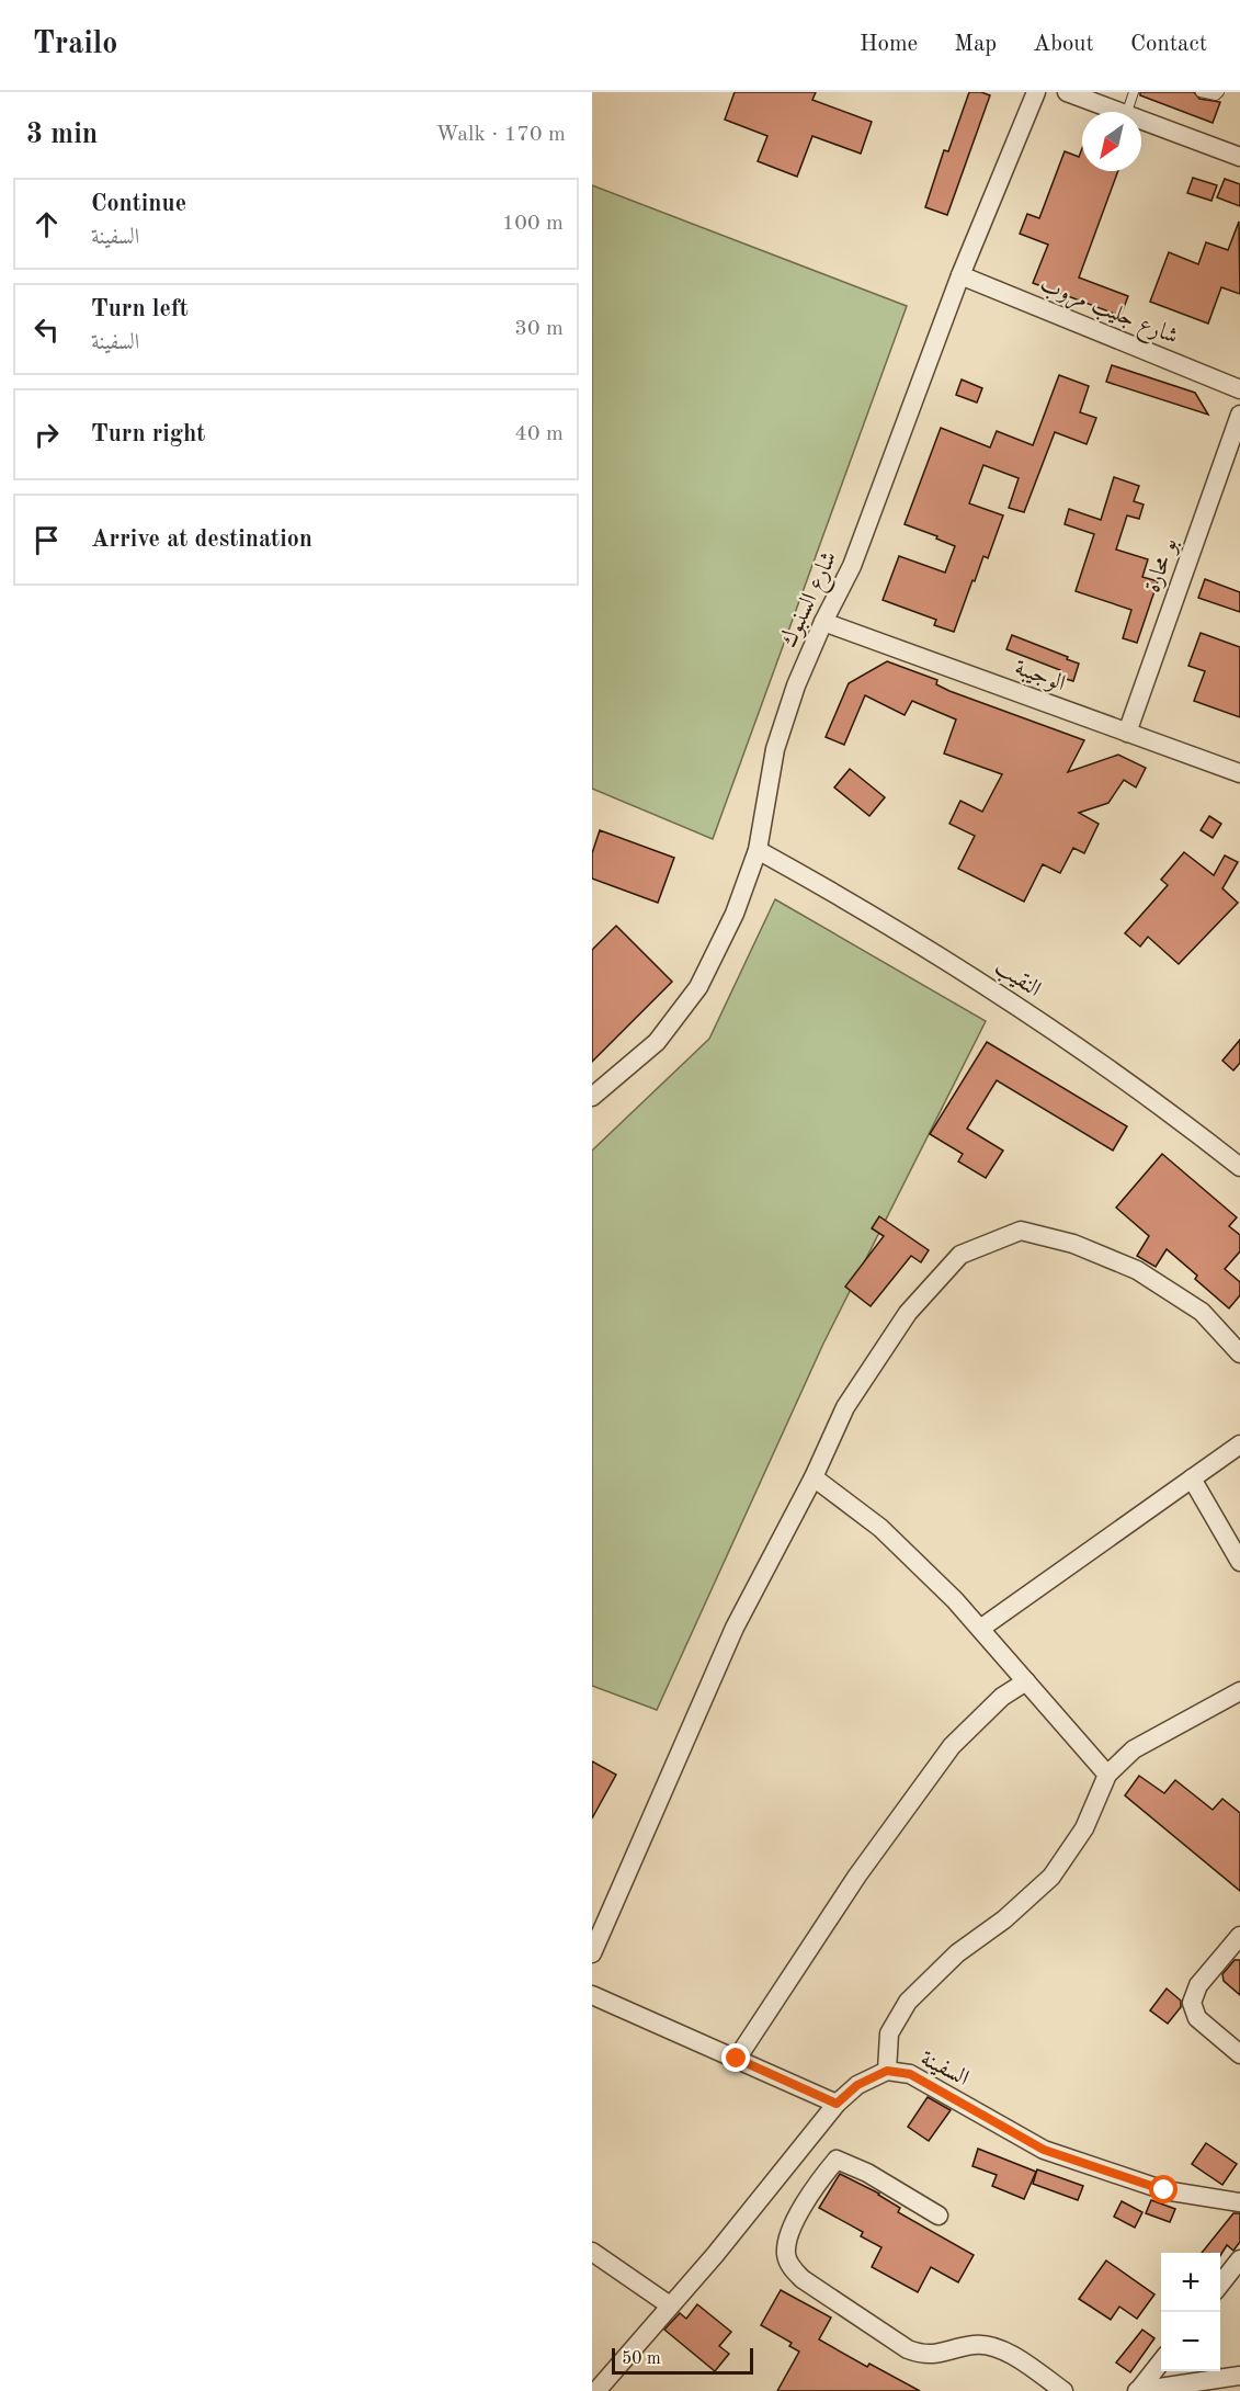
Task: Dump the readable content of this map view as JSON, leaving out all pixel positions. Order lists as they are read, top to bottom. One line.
{"streets":{"street":["شارع جليب مروب","بو محارة","شارع السنبوك","الوجيبة","النقيب","السفينة"]},"crossings":[["شارع جليب مروب","شارع السنبوك"],["بو محارة","الوجيبة"],["شارع السنبوك","الوجيبة"],["شارع السنبوك","النقيب"]],"scale_bar":"50 m","north":"bottom left","page":{"header":"Trailo","nav":["Home","Map","About","Contact"],"heading":["3 min","Walk · 170 m"],"list":[["Continue","السفينة","100 m"],["Turn left","السفينة","30 m"],["Turn right","40 m"],"Arrive at destination"],"map_buttons":["+","−"],"scale":"50 m"}}
